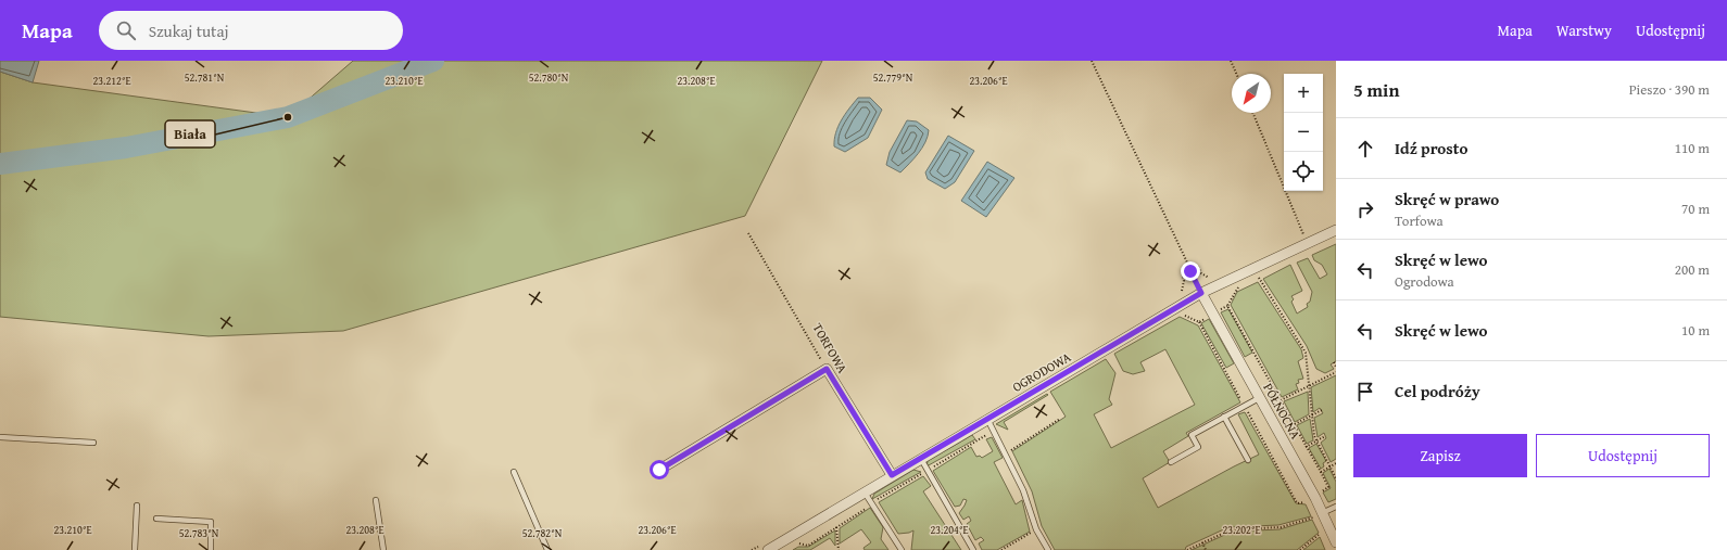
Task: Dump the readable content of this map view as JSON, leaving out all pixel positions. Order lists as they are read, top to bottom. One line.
{"streets":{"street":["TORFOWA","OGRODOWA","PÓŁNOCNA"]},"crossings":[["TORFOWA","OGRODOWA"],["OGRODOWA","PÓŁNOCNA"]],"places":["Biała"],"north":"bottom left","page":{"header":"Mapa","search":"Szukaj tutaj","nav":["Mapa","Warstwy","Udostępnij"],"heading":["5 min","Pieszo · 390 m"],"map_buttons":["+","−"],"list":[["Idź prosto","110 m"],["Skręć w prawo","Torfowa","70 m"],["Skręć w lewo","Ogrodowa","200 m"],["Skręć w lewo","10 m"],"Cel podróży"],"buttons":["Zapisz","Udostępnij"]},"coordinates":["52.779°N","52.781°N","52.780°N","23.212°E","23.210°E","23.208°E","23.206°E","23.204°E","23.202°E","52.783°N","52.782°N"]}
